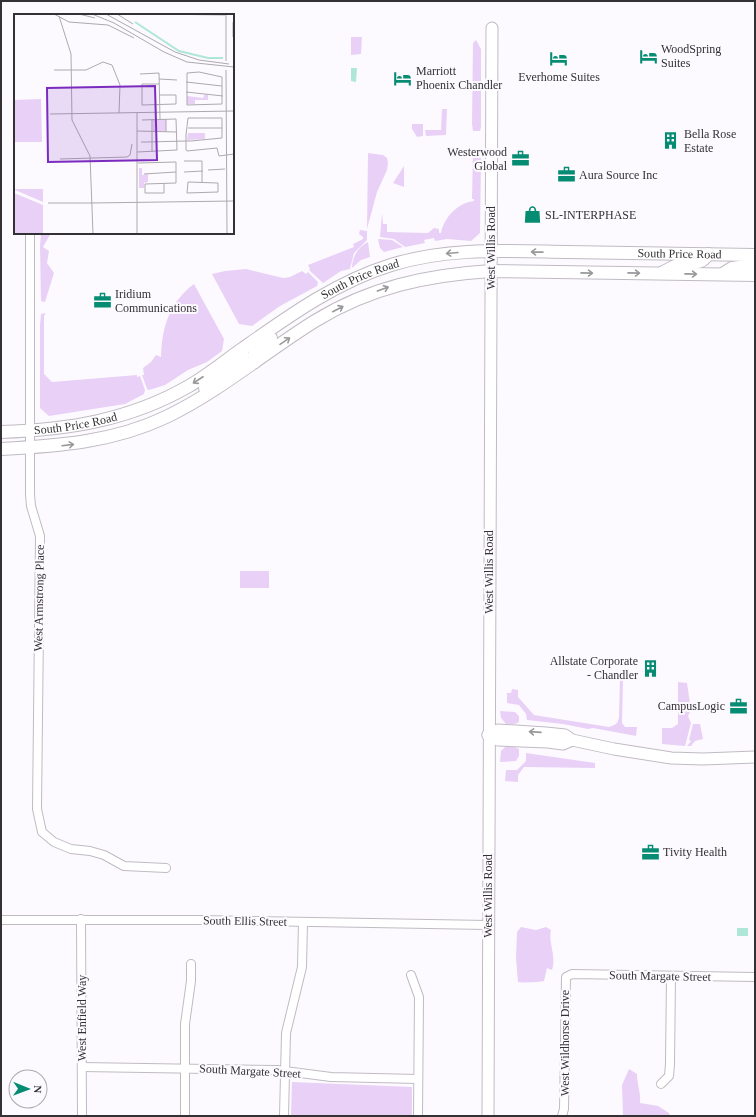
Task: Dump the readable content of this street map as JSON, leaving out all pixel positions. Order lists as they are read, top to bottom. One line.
{"streets":{"main road":["South Price Road"],"street":["West Willis Road","West Armstrong Place","South Ellis Street","South Margate Street","West Enfield Way","West Wildhorse Drive"]},"crossings":[["West Willis Road","South Price Road"],["West Willis Road","South Ellis Street"],["South Price Road","West Armstrong Place"],["South Ellis Street","West Enfield Way"],["South Margate Street","West Enfield Way"],["South Margate Street","West Wildhorse Drive"]],"places":{"hotel":["WoodSpring Suites","Everhome Suites","Marriott Phoenix Chandler"],"building":["Bella Rose Estate","Allstate Corporate - Chandler"],"office":["Westerwood Global","Aura Source Inc","Iridium Communications","CampusLogic","Tivity Health"],"shop":["SL-INTERPHASE"]},"north":"right"}
